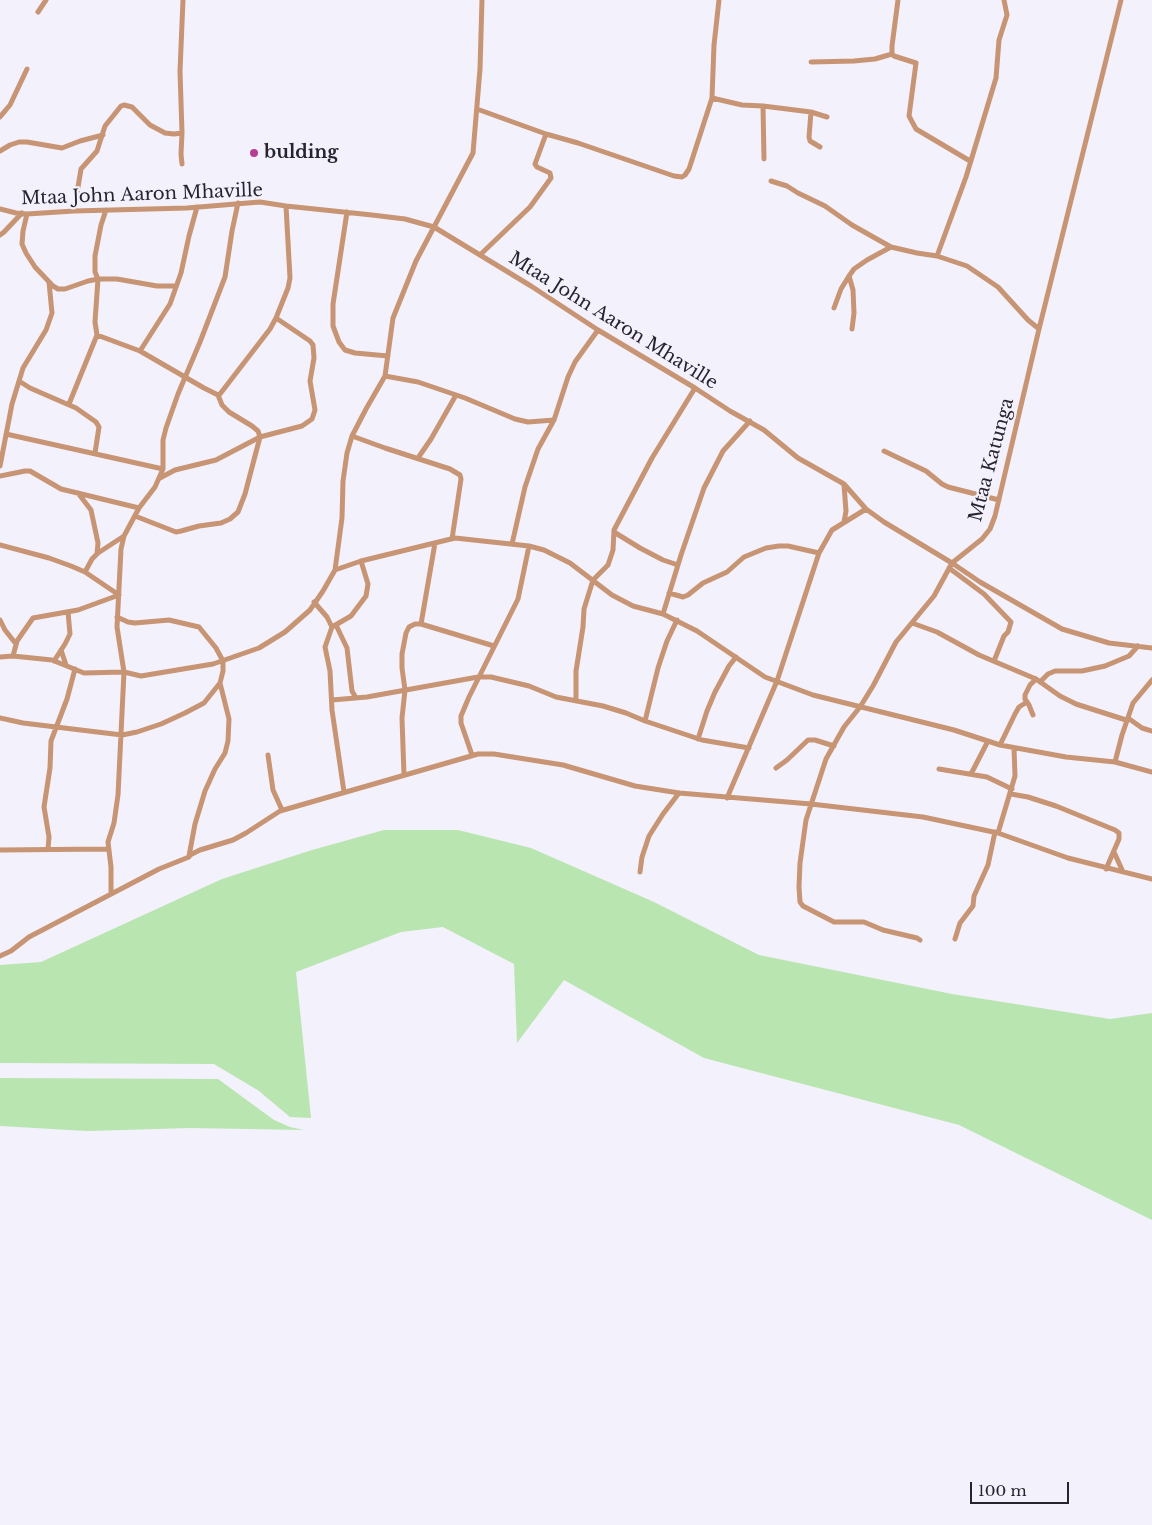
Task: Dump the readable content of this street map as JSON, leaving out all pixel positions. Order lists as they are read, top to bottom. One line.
{"streets":{"street":["Mtaa John Aaron Mhaville","Mtaa Katunga"]},"crossings":[["Mtaa John Aaron Mhaville","Mtaa Katunga"]],"places":["bulding"],"scale_bar":"100 m"}
